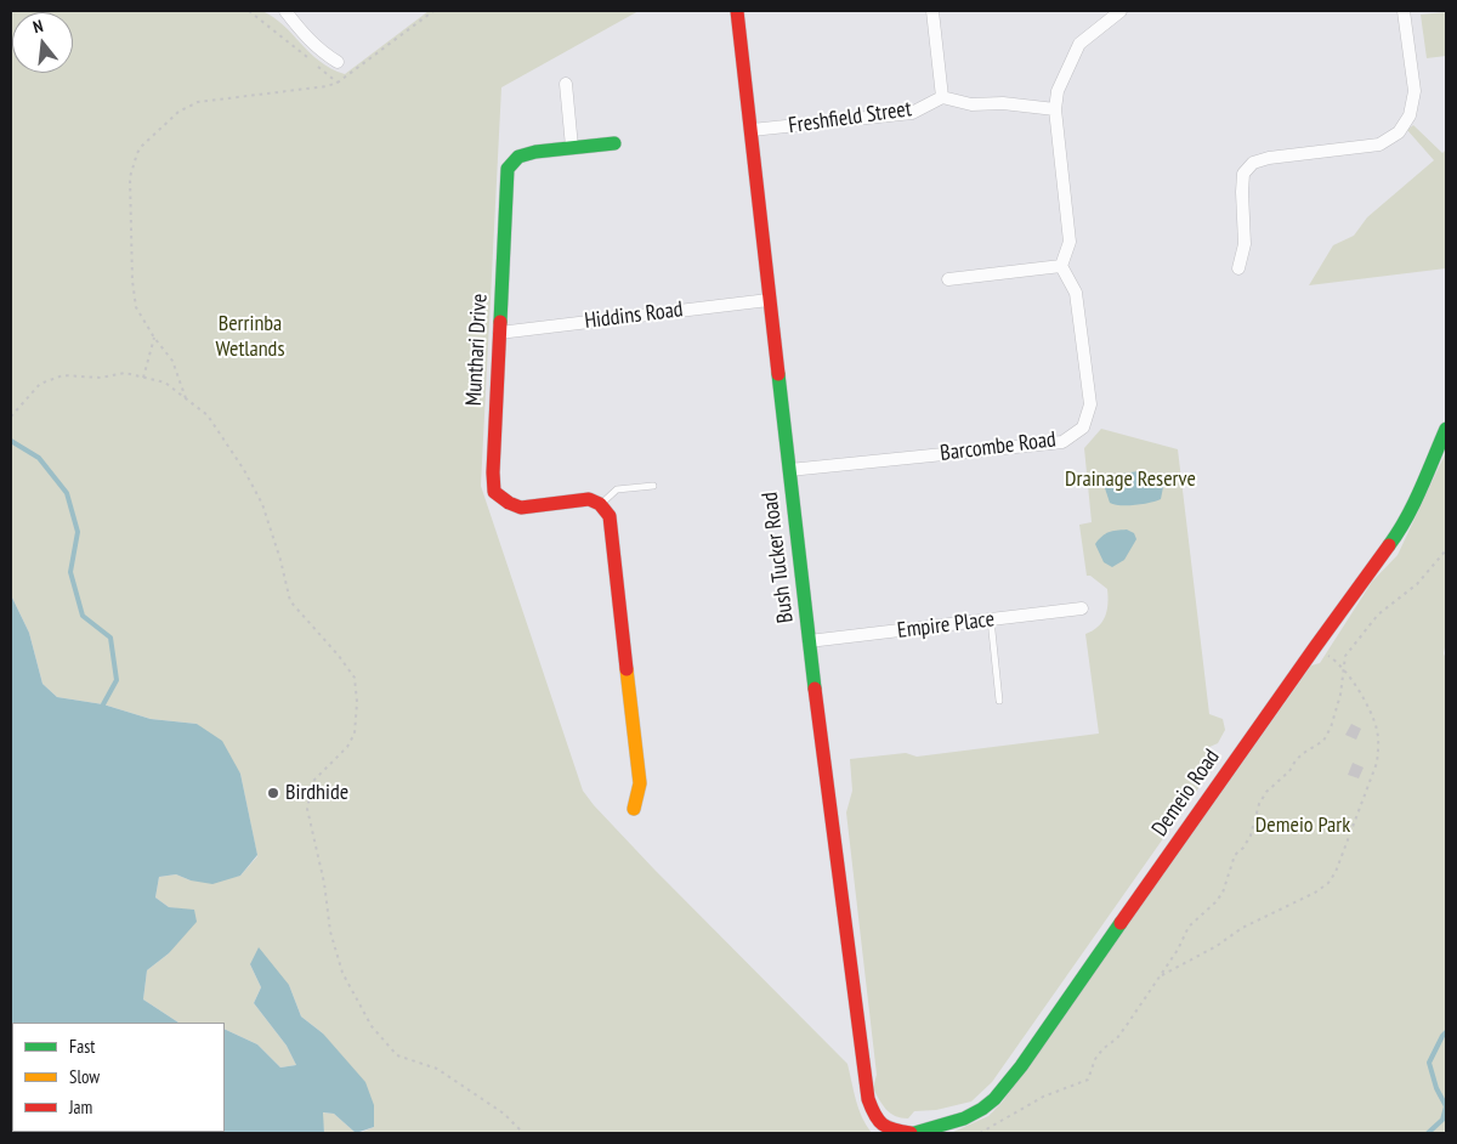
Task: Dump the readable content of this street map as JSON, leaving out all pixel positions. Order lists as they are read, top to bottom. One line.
{"streets":{"street":["Freshfield Street","Hiddins Road","Munthari Drive","Barcombe Road","Bush Tucker Road","Empire Place","Demeio Road"]},"crossings":[["Freshfield Street","Bush Tucker Road"],["Hiddins Road","Munthari Drive"],["Hiddins Road","Bush Tucker Road"],["Barcombe Road","Bush Tucker Road"],["Bush Tucker Road","Empire Place"],["Bush Tucker Road","Demeio Road"]],"parks":["Berrinba Wetlands","Drainage Reserve","Demeio Park"],"places":["Birdhide"],"legend":["Fast","Slow","Jam"],"north":"top"}
